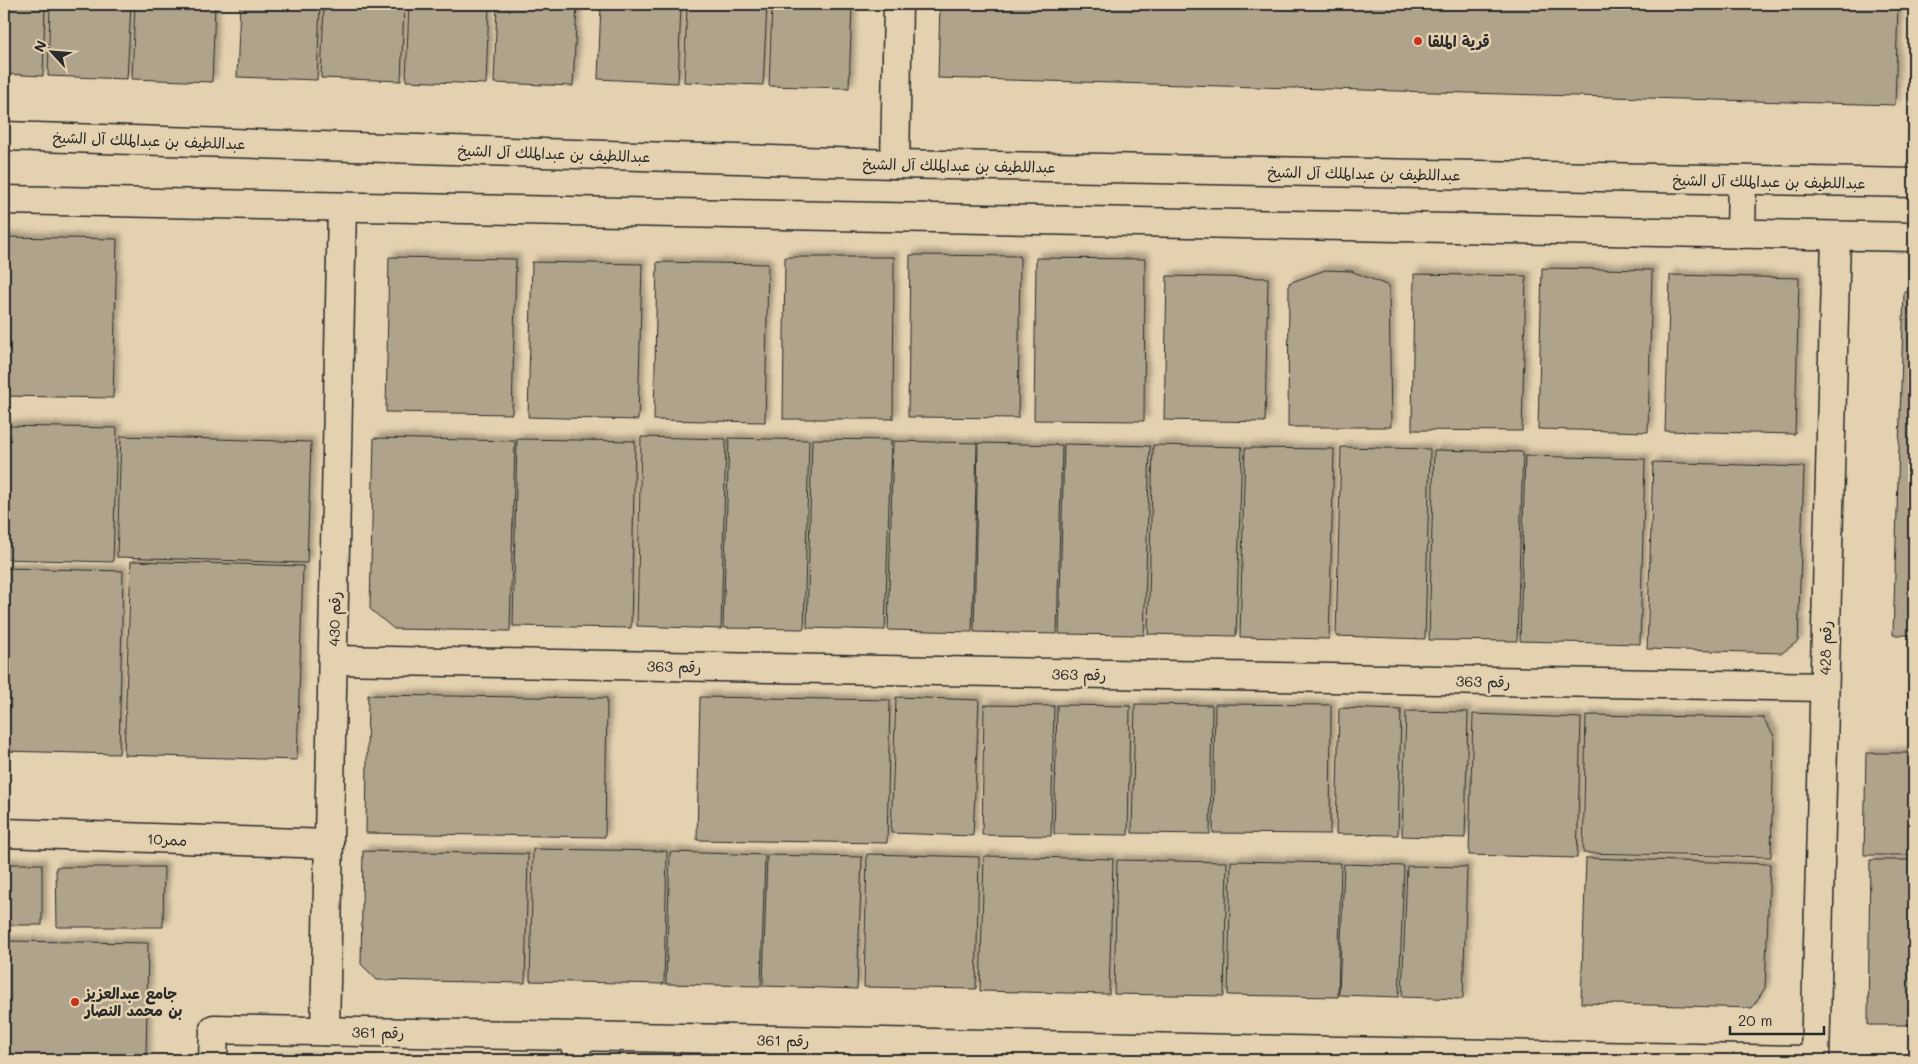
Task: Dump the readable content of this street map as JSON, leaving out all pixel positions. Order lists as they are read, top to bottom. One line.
{"streets":{"street":["عبداللطيف بن عبدالملك آل الشيخ","رقم 430","رقم 428","رقم 363","ممر10","رقم 361"]},"crossings":[["رقم 430","رقم 363"],["رقم 430","ممر10"],["رقم 430","رقم 361"],["رقم 428","رقم 363"]],"places":["قرية الملقا","جامع عبدالعزيز بن محمد النصار"],"scale_bar":"20 m","north":"top left"}
